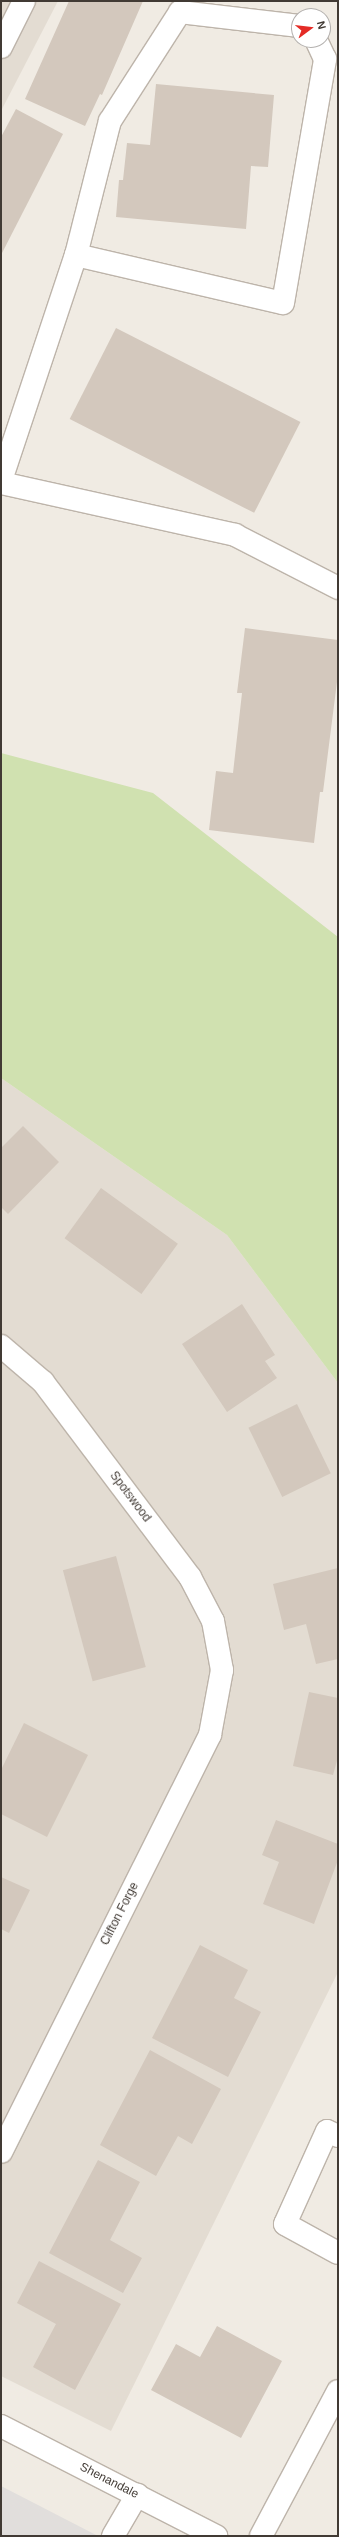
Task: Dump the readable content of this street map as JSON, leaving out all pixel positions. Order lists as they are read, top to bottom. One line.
{"streets":{"street":["Spotswood","Clifton Forge","Shenandale"]},"crossings":[["Spotswood","Clifton Forge"]],"north":"right"}
